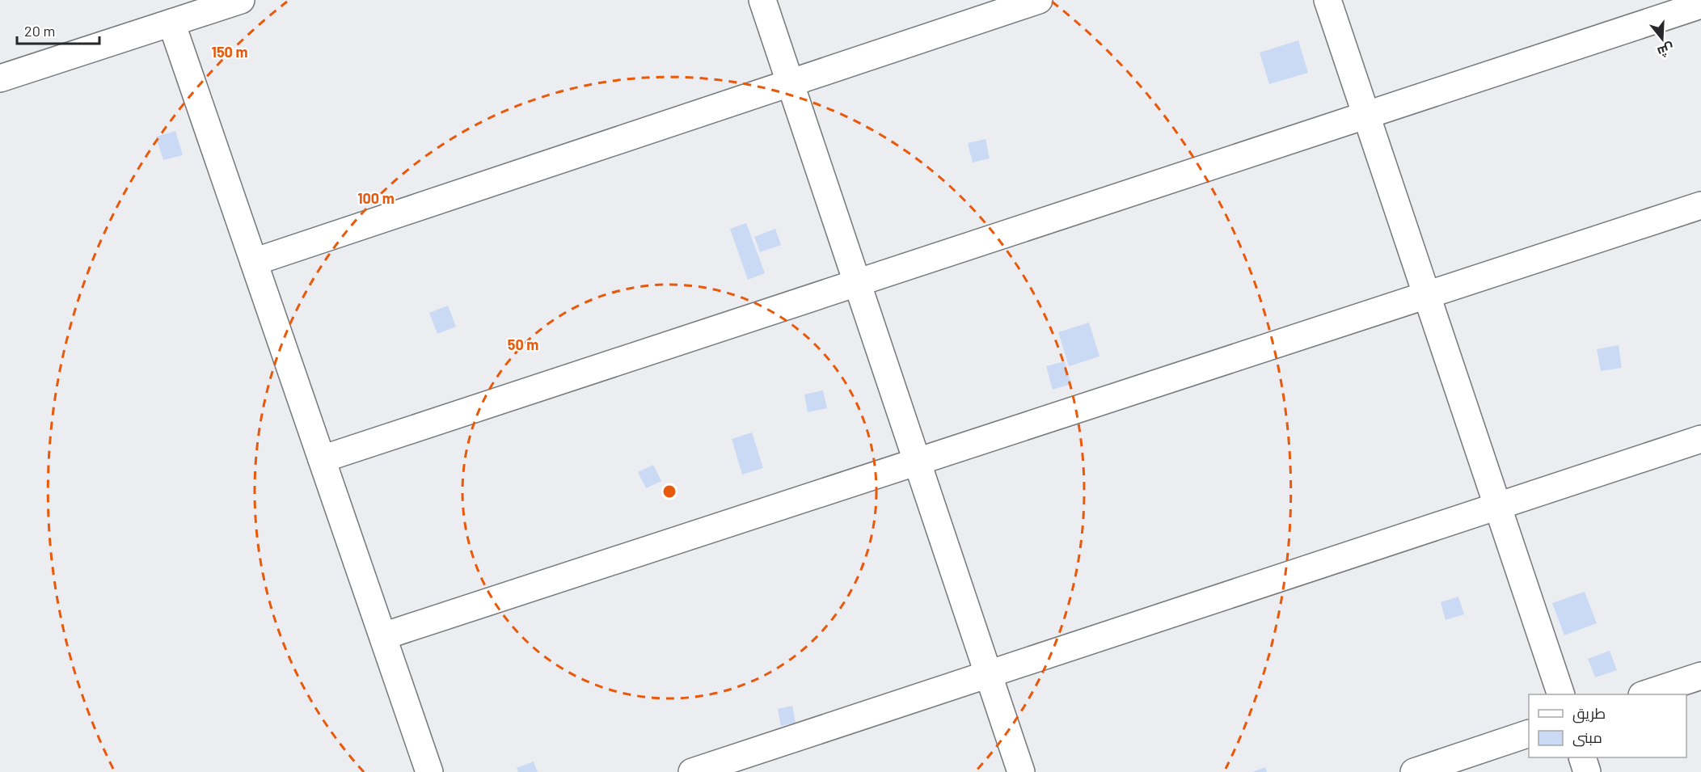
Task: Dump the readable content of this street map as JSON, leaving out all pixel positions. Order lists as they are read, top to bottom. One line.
{"legend":["طريق","مبنى"],"scale_bar":"20 m","north":"bottom","rings":["150 m","100 m","50 m"]}
